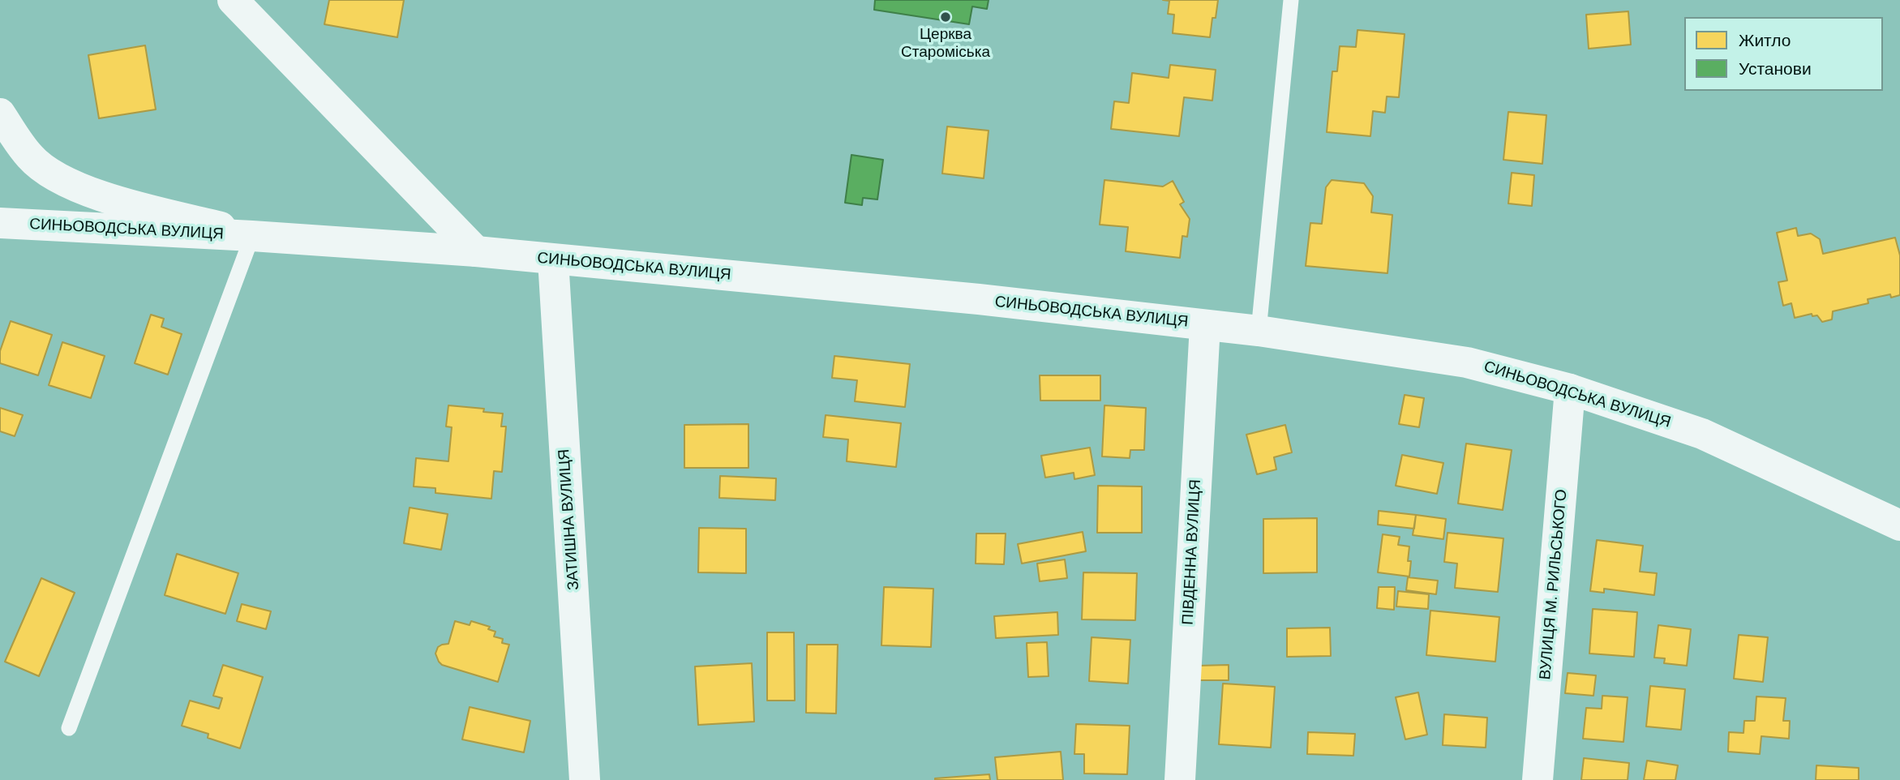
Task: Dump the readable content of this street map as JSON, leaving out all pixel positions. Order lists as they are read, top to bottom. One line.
{"streets":{"street":["СИНЬОВОДСЬКА ВУЛИЦЯ","ЗАТИШНА ВУЛИЦЯ","ПІВДЕННА ВУЛИЦЯ","ВУЛИЦЯ М. РИЛЬСЬКОГО"]},"crossings":[["СИНЬОВОДСЬКА ВУЛИЦЯ","ЗАТИШНА ВУЛИЦЯ"],["СИНЬОВОДСЬКА ВУЛИЦЯ","ПІВДЕННА ВУЛИЦЯ"],["СИНЬОВОДСЬКА ВУЛИЦЯ","ВУЛИЦЯ М. РИЛЬСЬКОГО"]],"places":["Церква Староміська"],"legend":["Житло","Установи"]}
